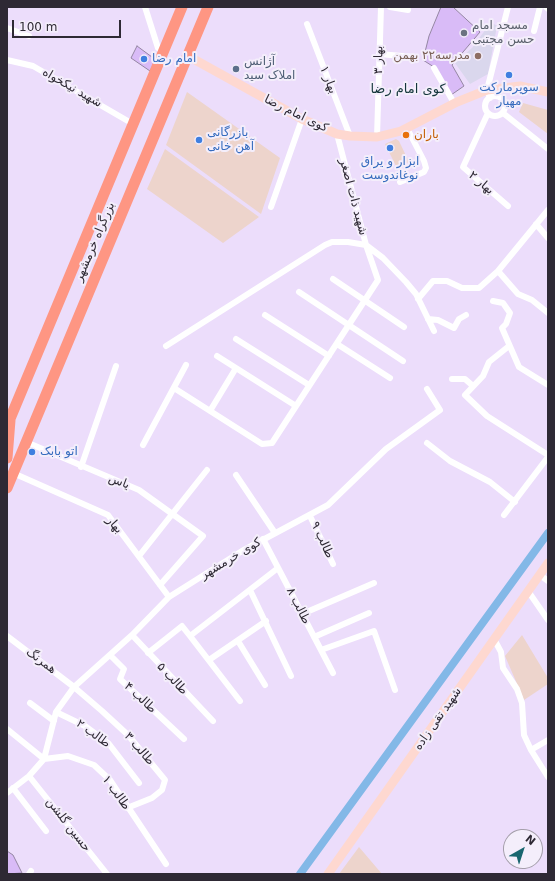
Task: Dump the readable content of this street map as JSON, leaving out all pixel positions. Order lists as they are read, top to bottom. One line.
{"streets":{"highway":["بزرگراه خرمشهر"],"main road":["کوی امام رضا","شهید تقی زاده"],"street":["بهار ۳","بهار ۱","شهید نیکخواه","بهار ۲","شهید ذات اصغر","یاس","بهار","طالب ۹","کوی خرمشهر","طالب ۸","همرنگ","طالب ۵","طالب ۴","طالب ۲","طالب ۳","طالب ۱","حسین گلشن"]},"crossings":[["بهار ۳","کوی امام رضا"],["بهار ۱","کوی امام رضا"],["شهید نیکخواه","بزرگراه خرمشهر"],["کوی امام رضا","بهار ۲"],["کوی امام رضا","شهید ذات اصغر"],["کوی امام رضا","بزرگراه خرمشهر"],["بزرگراه خرمشهر","یاس"],["بزرگراه خرمشهر","بهار"],["یاس","بهار"],["بهار","کوی خرمشهر"],["طالب ۹","کوی خرمشهر"],["کوی خرمشهر","طالب ۸"],["کوی خرمشهر","همرنگ"],["کوی خرمشهر","طالب ۵"],["کوی خرمشهر","طالب ۴"],["کوی خرمشهر","طالب ۲"],["کوی خرمشهر","طالب ۳"],["کوی خرمشهر","طالب ۱"],["کوی خرمشهر","حسین گلشن"],["همرنگ","طالب ۳"],["طالب ۳","طالب ۱"]],"districts":["کوی امام رضا"],"places":["مسجد امام حسن مجتبی","مدرسه۲۲ بهمن","امام رضا","آژانس املاک سید","سوپرمارکت مهیار","باران","بازرگانی آهن خانی","ابزار و یراق نوغاندوست","اتو بابک"],"scale_bar":"100 m","north":"top right"}
